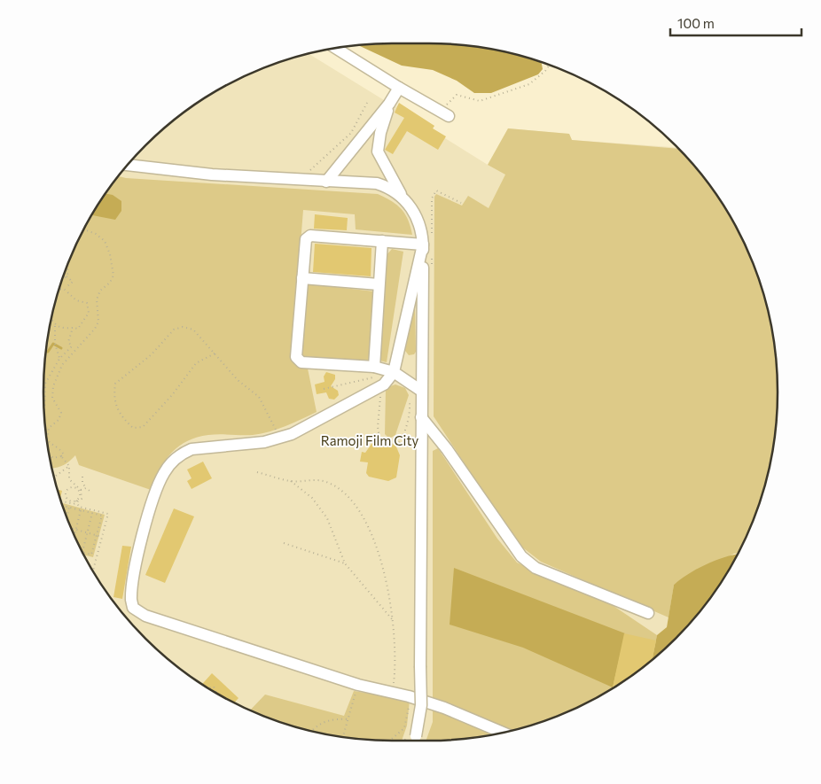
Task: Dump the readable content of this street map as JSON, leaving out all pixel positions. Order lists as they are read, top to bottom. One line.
{"parks":["Ramoji Film City"],"scale_bar":"100 m"}
